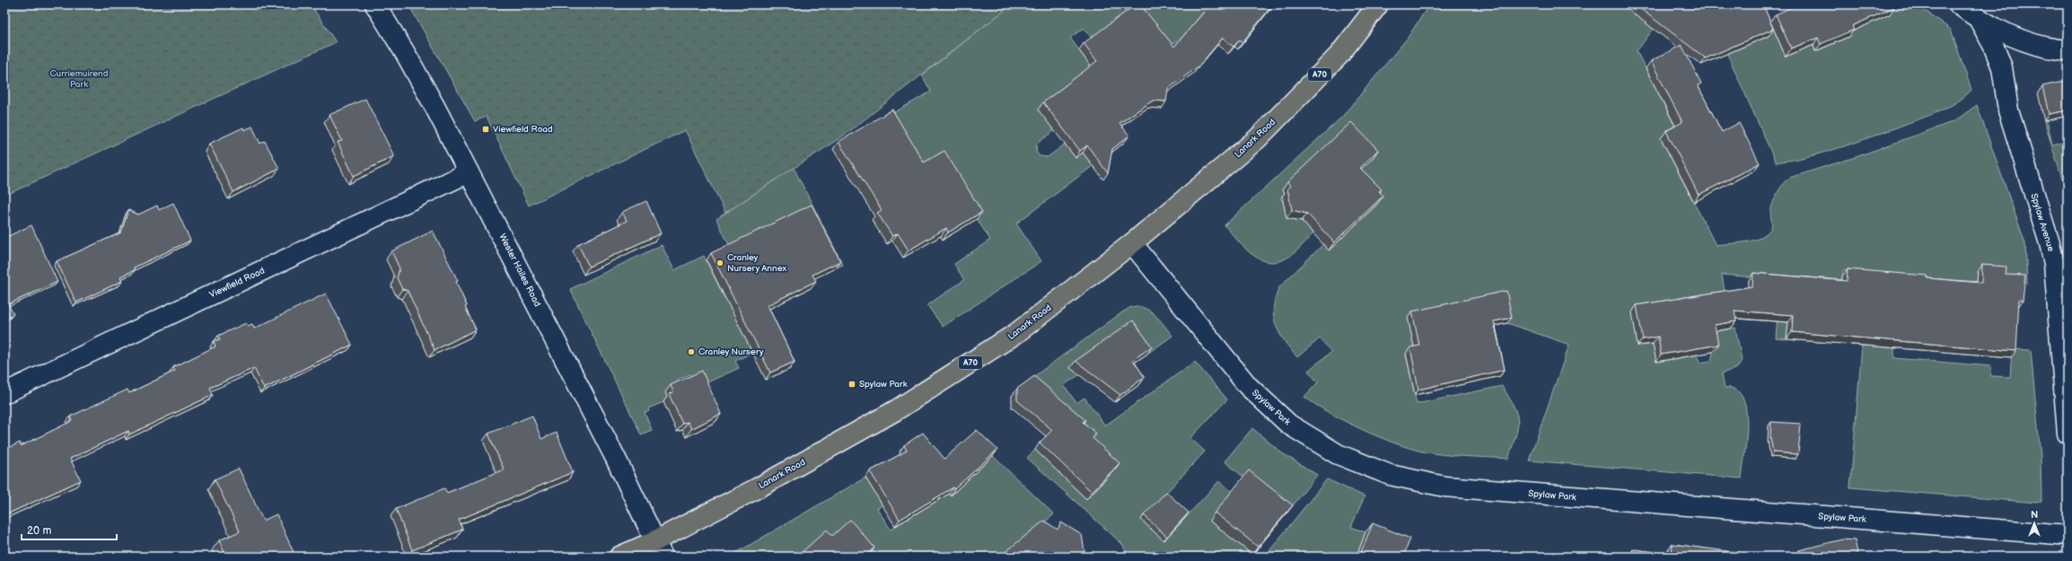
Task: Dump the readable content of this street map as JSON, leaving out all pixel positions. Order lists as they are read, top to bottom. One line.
{"streets":{"main road":["A70","Lanark Road"],"street":["Spylaw Avenue","Wester Hailes Road","Viewfield Road","Spylaw Park"]},"crossings":[["Lanark Road","Wester Hailes Road"],["Lanark Road","Spylaw Park"],["Wester Hailes Road","Viewfield Road"]],"parks":["Curriemuirend Park"],"places":{"transit":["Viewfield Road","Spylaw Park"],"other":["Cranley Nursery Annex","Cranley Nursery"]},"scale_bar":"20 m","north":"top"}
